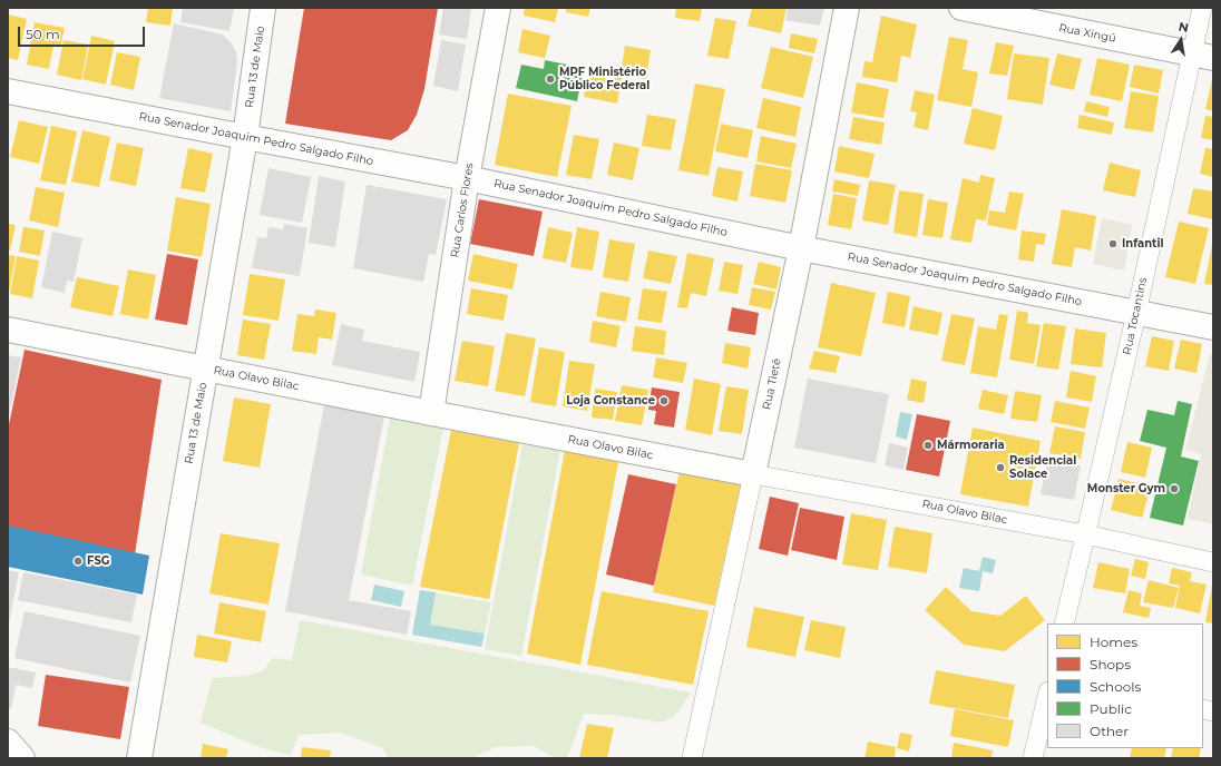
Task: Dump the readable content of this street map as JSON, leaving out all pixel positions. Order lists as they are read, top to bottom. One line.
{"streets":{"main road":["Rua Xingú","Rua 13 de Maio","Rua Senador Joaquim Pedro Salgado Filho","Rua Carlos Flores","Rua Olavo Bilac","Rua Tietê"],"street":["Rua Tocantins"]},"crossings":[["Rua Xingú","Rua Tocantins"],["Rua 13 de Maio","Rua Senador Joaquim Pedro Salgado Filho"],["Rua 13 de Maio","Rua Olavo Bilac"],["Rua Senador Joaquim Pedro Salgado Filho","Rua Carlos Flores"],["Rua Senador Joaquim Pedro Salgado Filho","Rua Tocantins"],["Rua Senador Joaquim Pedro Salgado Filho","Rua Tietê"],["Rua Carlos Flores","Rua Olavo Bilac"],["Rua Tocantins","Rua Olavo Bilac"],["Rua Olavo Bilac","Rua Tietê"]],"places":["MPF Ministério Público Federal","Infantil","Loja Constance","Mármoraria","Residencial Solace","Monster Gym","FSG"],"legend":["Homes","Shops","Schools","Public","Other"],"scale_bar":"50 m","north":"top"}
